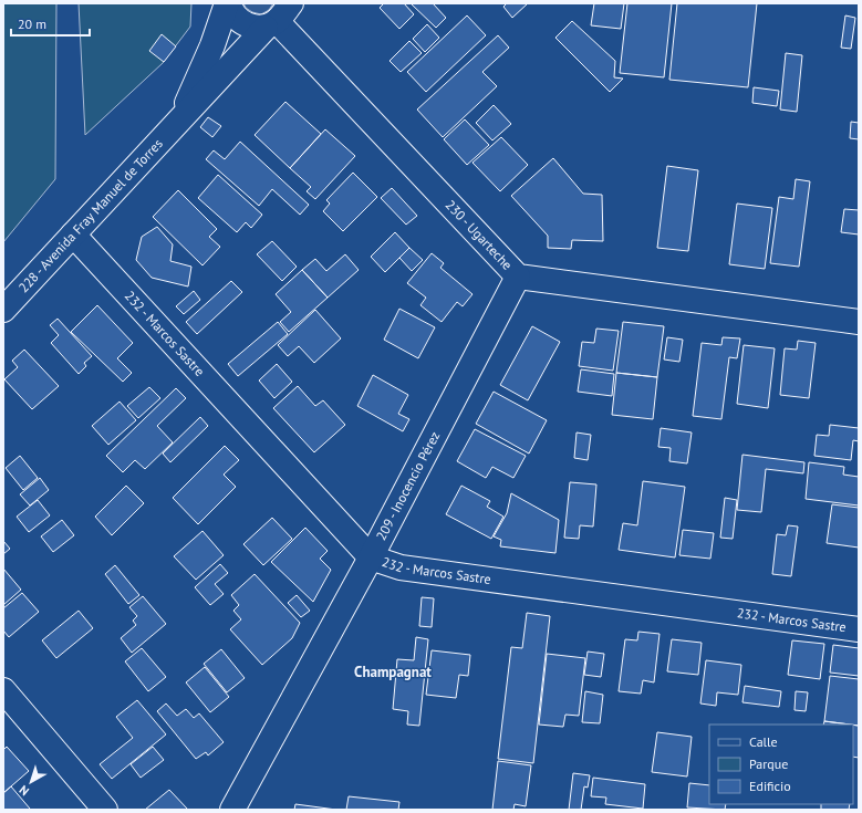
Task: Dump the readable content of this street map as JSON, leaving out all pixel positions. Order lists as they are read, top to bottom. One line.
{"streets":{"street":["228 - Avenida Fray Manuel de Torres","230 - Ugarteche","232 - Marcos Sastre","209 - Inocencio Pérez"]},"crossings":[["228 - Avenida Fray Manuel de Torres","230 - Ugarteche"],["228 - Avenida Fray Manuel de Torres","232 - Marcos Sastre"],["230 - Ugarteche","209 - Inocencio Pérez"],["232 - Marcos Sastre","209 - Inocencio Pérez"]],"districts":["Champagnat"],"legend":["Calle","Parque","Edificio"],"scale_bar":"20 m","north":"bottom left"}
